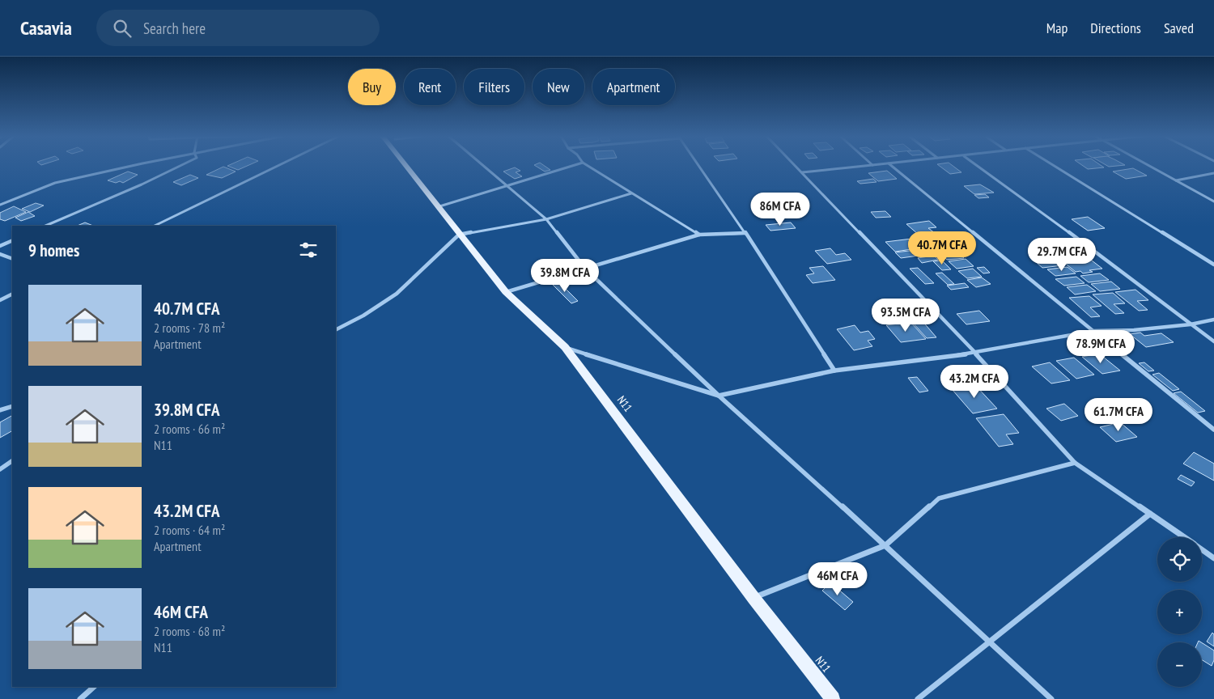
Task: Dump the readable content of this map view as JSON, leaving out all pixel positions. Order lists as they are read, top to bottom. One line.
{"streets":{"main road":["N11"]},"page":{"header":"Casavia","search":"Search here","nav":["Map","Directions","Saved"],"chip":["Buy","Rent","Filters","New","Apartment"],"price":["86M CFA","40.7M CFA","29.7M CFA","39.8M CFA","93.5M CFA","78.9M CFA","43.2M CFA","61.7M CFA","46M CFA"],"heading":"9 homes","list":[{"name":"40.7M CFA","note":"2 rooms · 78 m² · Apartment"},{"name":"39.8M CFA","note":"2 rooms · 66 m² · N11"},{"name":"43.2M CFA","note":"2 rooms · 64 m² · Apartment"},{"name":"46M CFA","note":"2 rooms · 68 m² · N11"}],"map_buttons":["+","−"]}}
